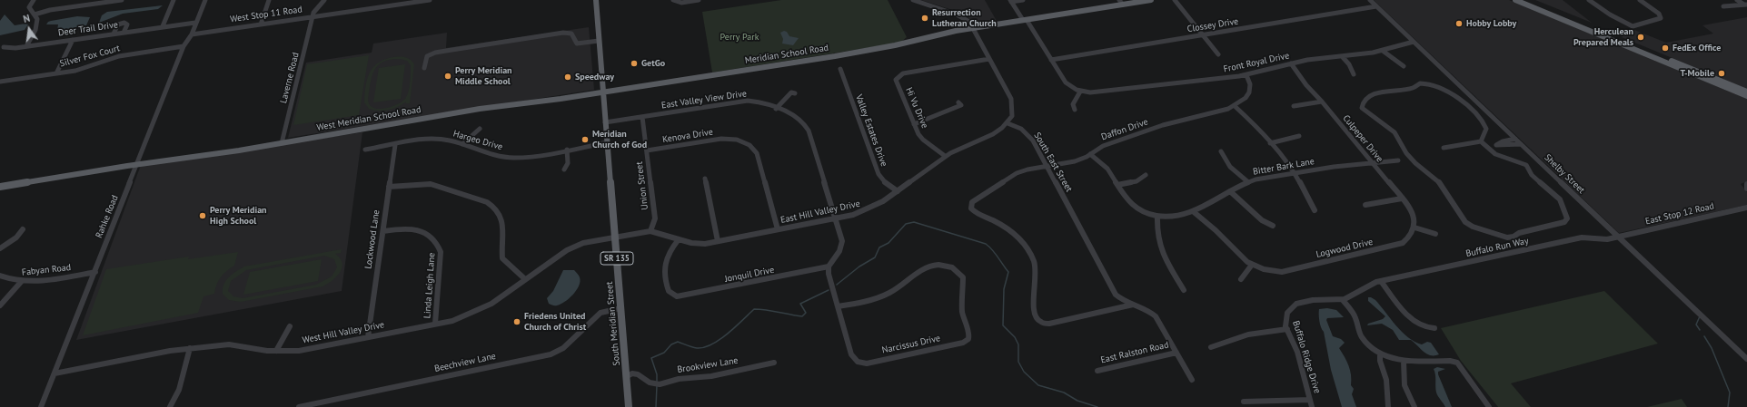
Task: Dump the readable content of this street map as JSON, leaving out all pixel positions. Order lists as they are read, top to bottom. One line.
{"streets":{"main road":["Meridian School Road","West Meridian School Road","SR 135","South Meridian Street"],"street":["West Stop 11 Road","Clossey Drive","Deer Trail Drive","Silver Fox Court","Front Royal Drive","Laverne Road","East Valley View Drive","Hi Vu Drive","Daffon Drive","Valley Estates Drive","Kenova Drive","Culpeper Drive","Hargeo Drive","South East Street","Bitter Bark Lane","Shelby Street","Union Street","East Hill Valley Drive","East Stop 12 Road","Rahke Road","Lockwood Lane","Buffalo Run Way","Logwood Drive","Fabyan Road","Jonquil Drive","Linda Leigh Lane","West Hill Valley Drive","Narcissus Drive","East Ralston Road","Buffalo Ridge Drive","Beechview Lane","Brookview Lane"]},"crossings":[["West Stop 11 Road","Laverne Road"],["West Stop 11 Road","Rahke Road"],["Clossey Drive","Shelby Street"],["Deer Trail Drive","Rahke Road"],["Meridian School Road","West Meridian School Road"],["Meridian School Road","South Meridian Street"],["Silver Fox Court","Rahke Road"],["Front Royal Drive","Daffon Drive"],["Front Royal Drive","Culpeper Drive"],["Front Royal Drive","Shelby Street"],["Laverne Road","West Meridian School Road"],["East Valley View Drive","Union Street"],["East Valley View Drive","East Hill Valley Drive"],["East Valley View Drive","South Meridian Street"],["Hi Vu Drive","East Hill Valley Drive"],["West Meridian School Road","Rahke Road"],["West Meridian School Road","South Meridian Street"],["Daffon Drive","South East Street"],["Daffon Drive","Bitter Bark Lane"],["Valley Estates Drive","East Hill Valley Drive"],["Kenova Drive","Union Street"],["Kenova Drive","East Hill Valley Drive"],["Culpeper Drive","Bitter Bark Lane"],["Culpeper Drive","Logwood Drive"],["Hargeo Drive","Lockwood Lane"],["Hargeo Drive","South Meridian Street"],["South East Street","East Hill Valley Drive"],["South East Street","East Ralston Road"],["Bitter Bark Lane","Logwood Drive"],["Shelby Street","East Stop 12 Road"],["Shelby Street","Buffalo Run Way"],["Union Street","East Hill Valley Drive"],["East Hill Valley Drive","Jonquil Drive"],["East Hill Valley Drive","South Meridian Street"],["East Hill Valley Drive","West Hill Valley Drive"],["East Stop 12 Road","Buffalo Run Way"],["Rahke Road","Fabyan Road"],["Rahke Road","West Hill Valley Drive"],["Lockwood Lane","Linda Leigh Lane"],["Lockwood Lane","West Hill Valley Drive"],["Buffalo Run Way","Buffalo Ridge Drive"],["Linda Leigh Lane","West Hill Valley Drive"],["South Meridian Street","West Hill Valley Drive"],["South Meridian Street","Beechview Lane"],["South Meridian Street","Brookview Lane"]],"parks":["Perry Park"],"places":["Resurrection Lutheran Church","Hobby Lobby","Herculean Prepared Meals","FedEx Office","GetGo","T-Mobile","Perry Meridian Middle School","Speedway","Meridian Church of God","Perry Meridian High School","Friedens United Church of Christ"],"north":"top"}
